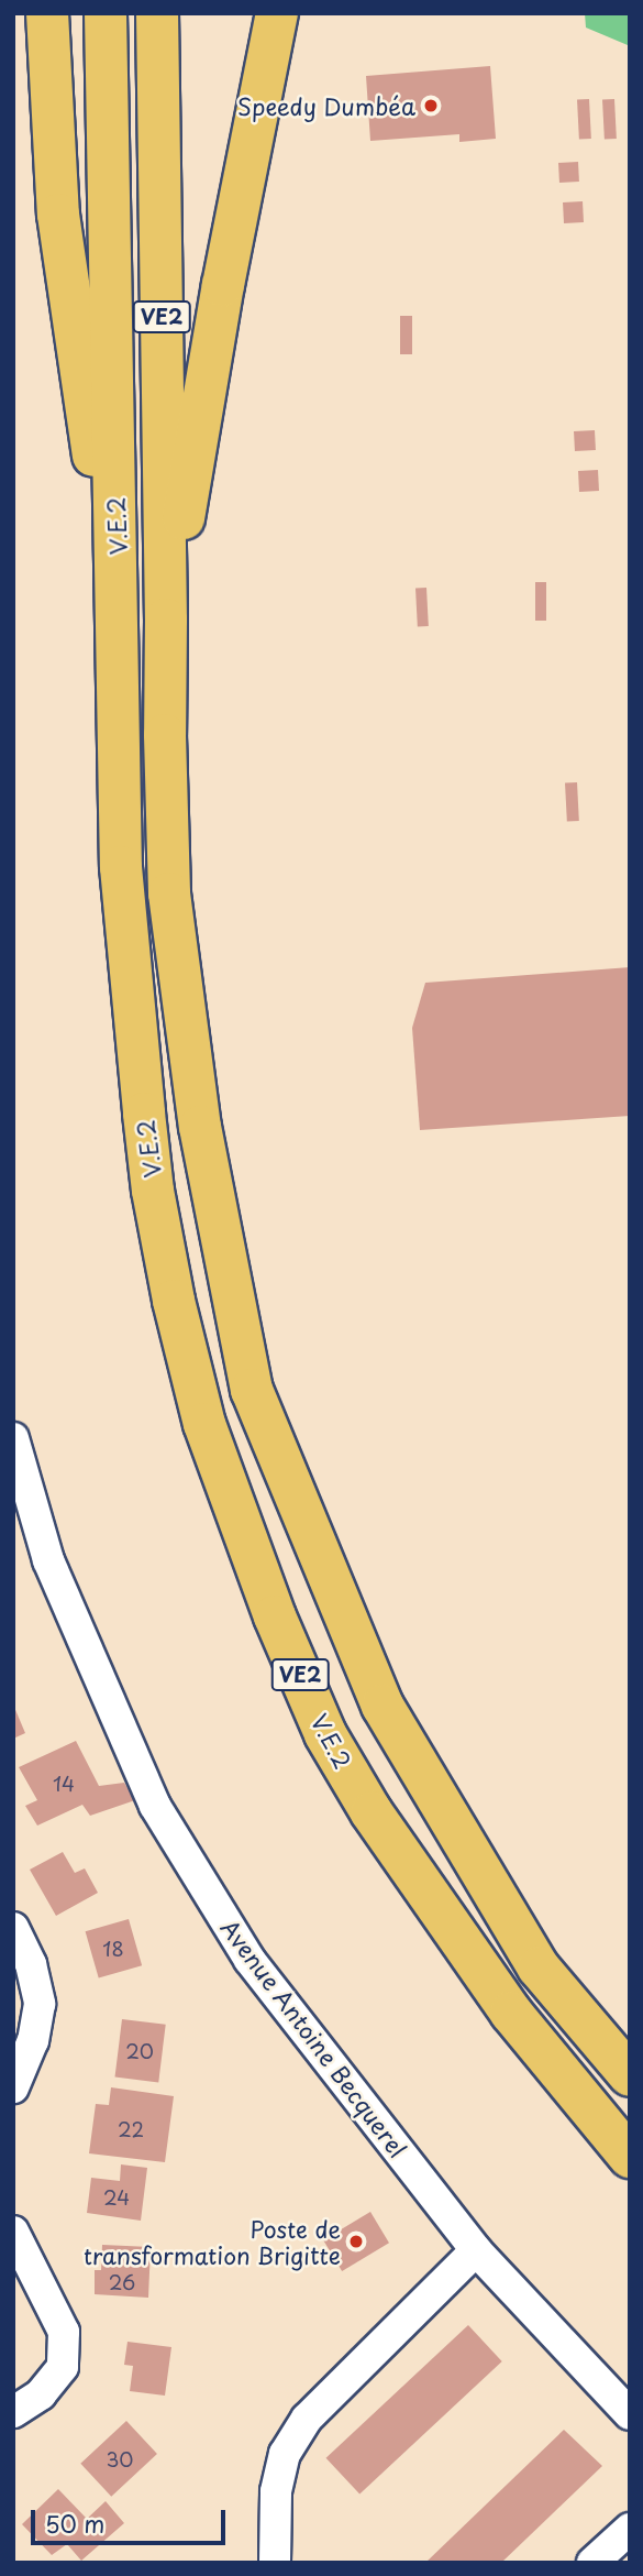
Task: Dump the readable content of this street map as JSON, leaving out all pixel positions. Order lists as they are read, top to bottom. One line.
{"streets":{"highway":["VE2","V.E.2"],"street":["Avenue Antoine Becquerel"]},"places":["Speedy Dumbéa","Poste de transformation Brigitte"],"house_numbers":["14","18","20","22","24","26","30"],"scale_bar":"50 m"}
